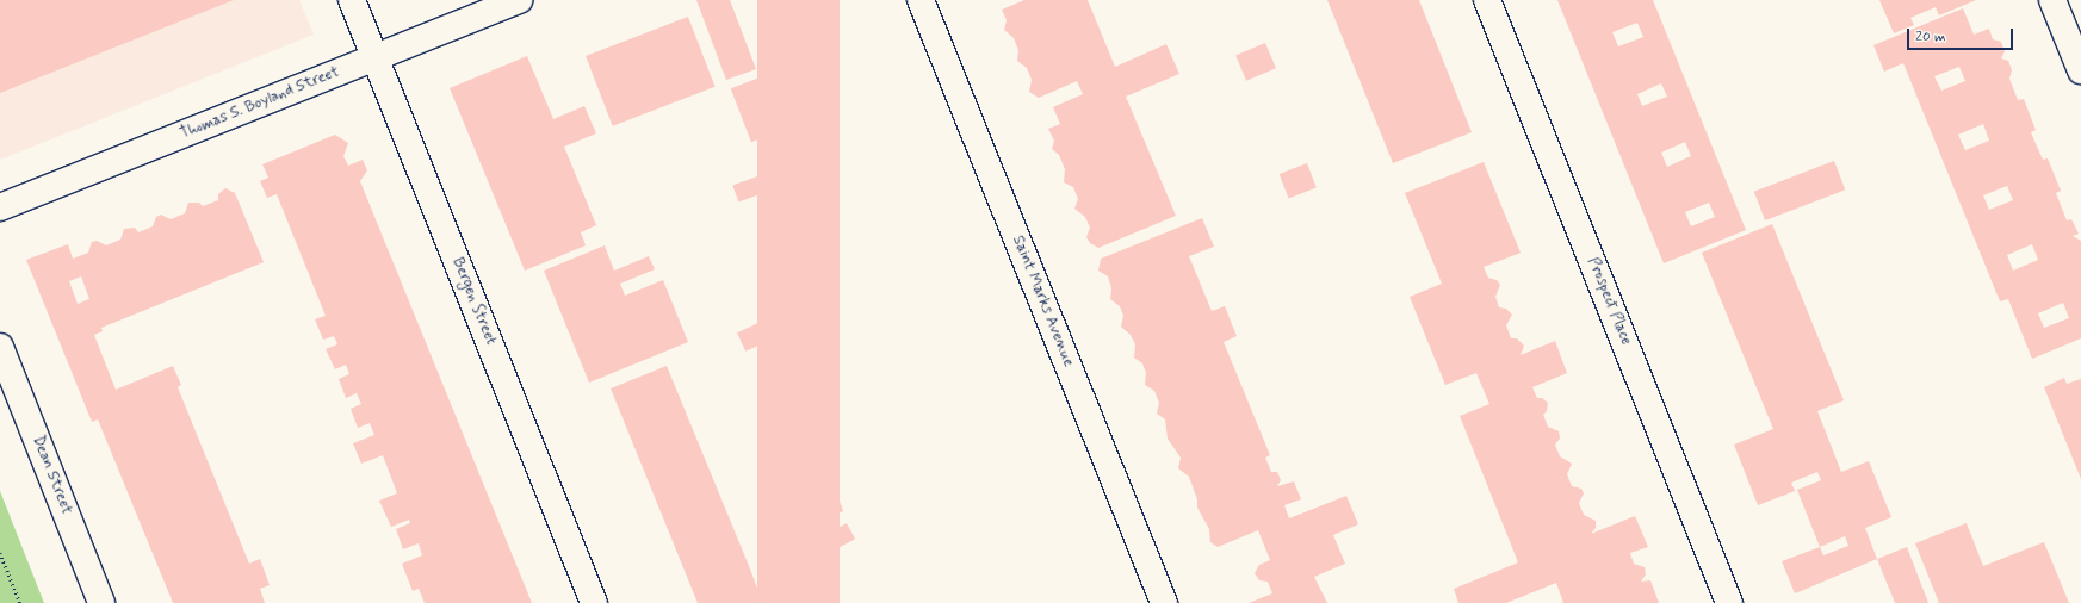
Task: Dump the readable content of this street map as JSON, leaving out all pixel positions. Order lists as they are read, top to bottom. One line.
{"streets":{"street":["Thomas S. Boyland Street","Bergen Street","Saint Marks Avenue","Prospect Place","Dean Street"]},"crossings":[["Thomas S. Boyland Street","Bergen Street"]],"scale_bar":"20 m"}
